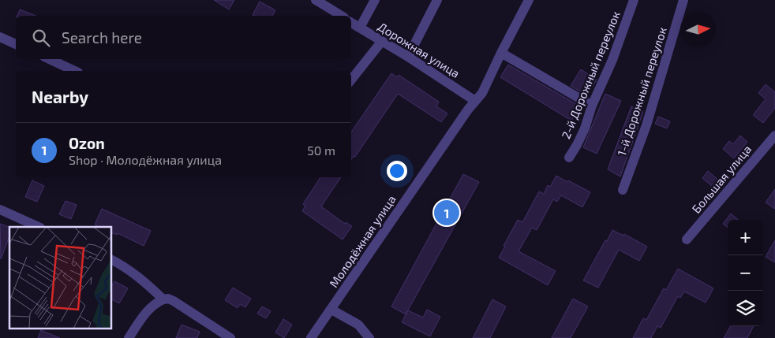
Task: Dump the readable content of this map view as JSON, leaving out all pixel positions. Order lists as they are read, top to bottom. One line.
{"streets":{"street":["Дорожная улица","2-й Дорожный переулок","1-й Дорожный переулок","Большая улица","Молодёжная улица"]},"crossings":[["Дорожная улица","Молодёжная улица"]],"north":"right","page":{"search":"Search here","heading":"Nearby","list":[{"mark":"1","name":"Ozon","note":"Shop · Молодёжная улица","value":"50 m"}],"pins":"1","map_buttons":["+","−"]}}
